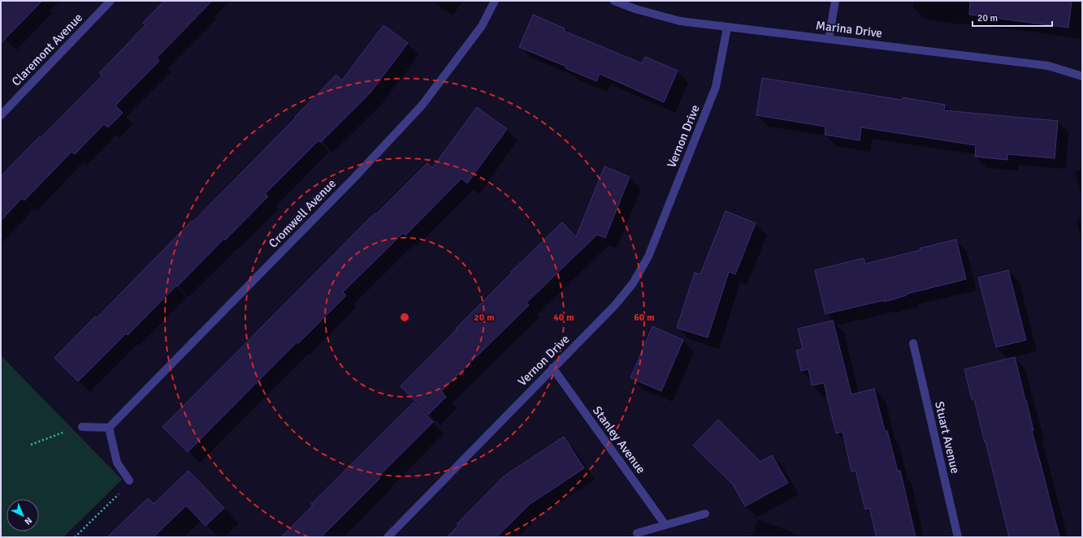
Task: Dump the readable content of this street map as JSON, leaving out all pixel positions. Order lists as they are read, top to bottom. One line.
{"streets":{"street":["Marina Drive","Claremont Avenue","Vernon Drive","Cromwell Avenue","Stuart Avenue","Stanley Avenue"]},"crossings":[["Marina Drive","Vernon Drive"],["Vernon Drive","Stanley Avenue"]],"scale_bar":"20 m","north":"bottom right","rings":["20 m","40 m","60 m"]}
